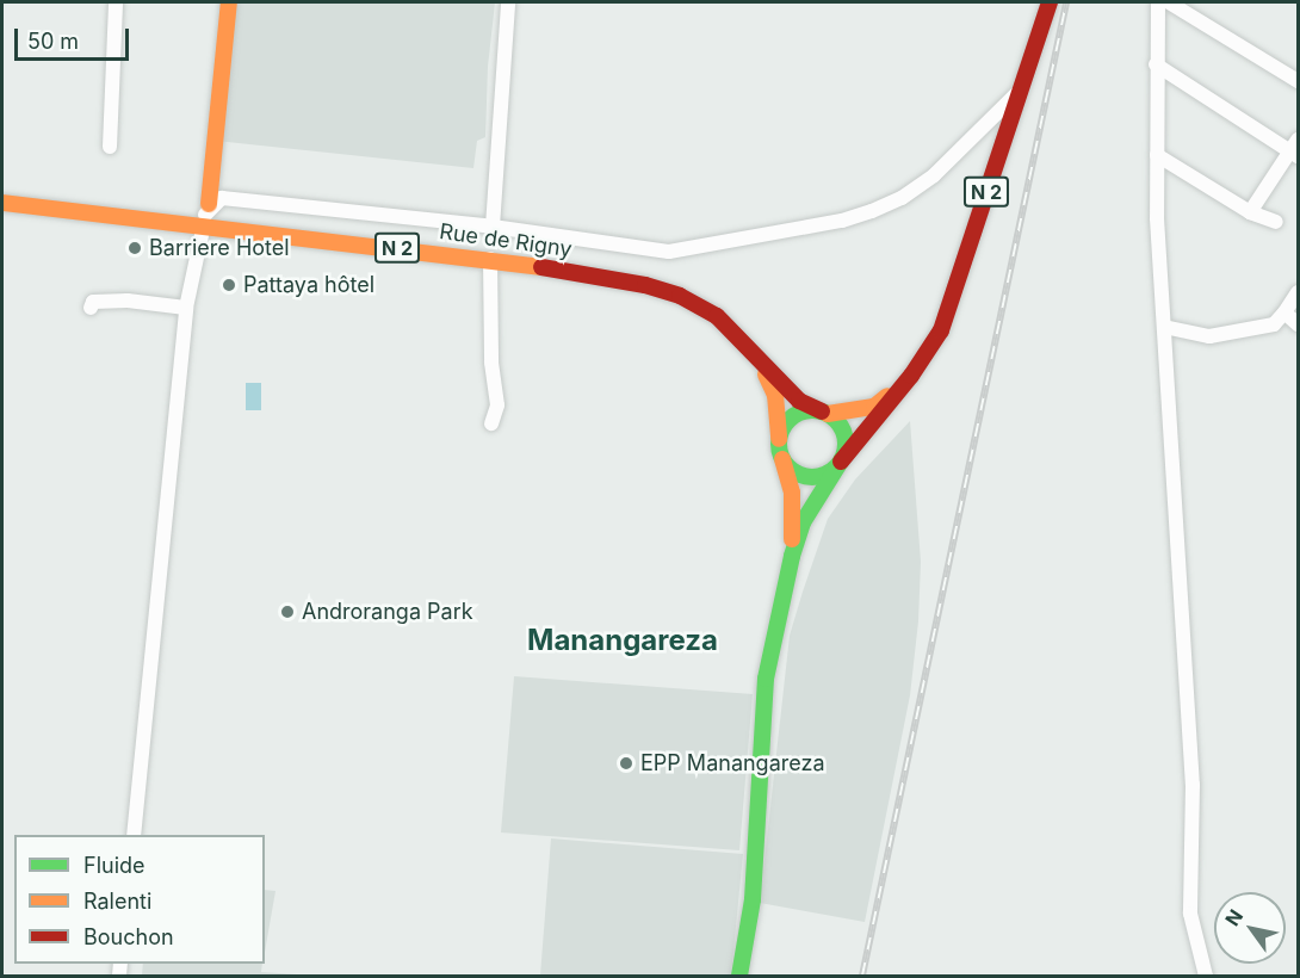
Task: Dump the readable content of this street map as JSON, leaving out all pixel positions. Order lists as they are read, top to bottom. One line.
{"streets":{"main road":["N 2","Rue de Rigny"]},"crossings":[["N 2","Rue de Rigny"]],"districts":["Manangareza"],"places":["Barriere Hotel","Pattaya hôtel","Androranga Park","EPP Manangareza"],"legend":["Fluide","Ralenti","Bouchon"],"scale_bar":"50 m","north":"top left"}
